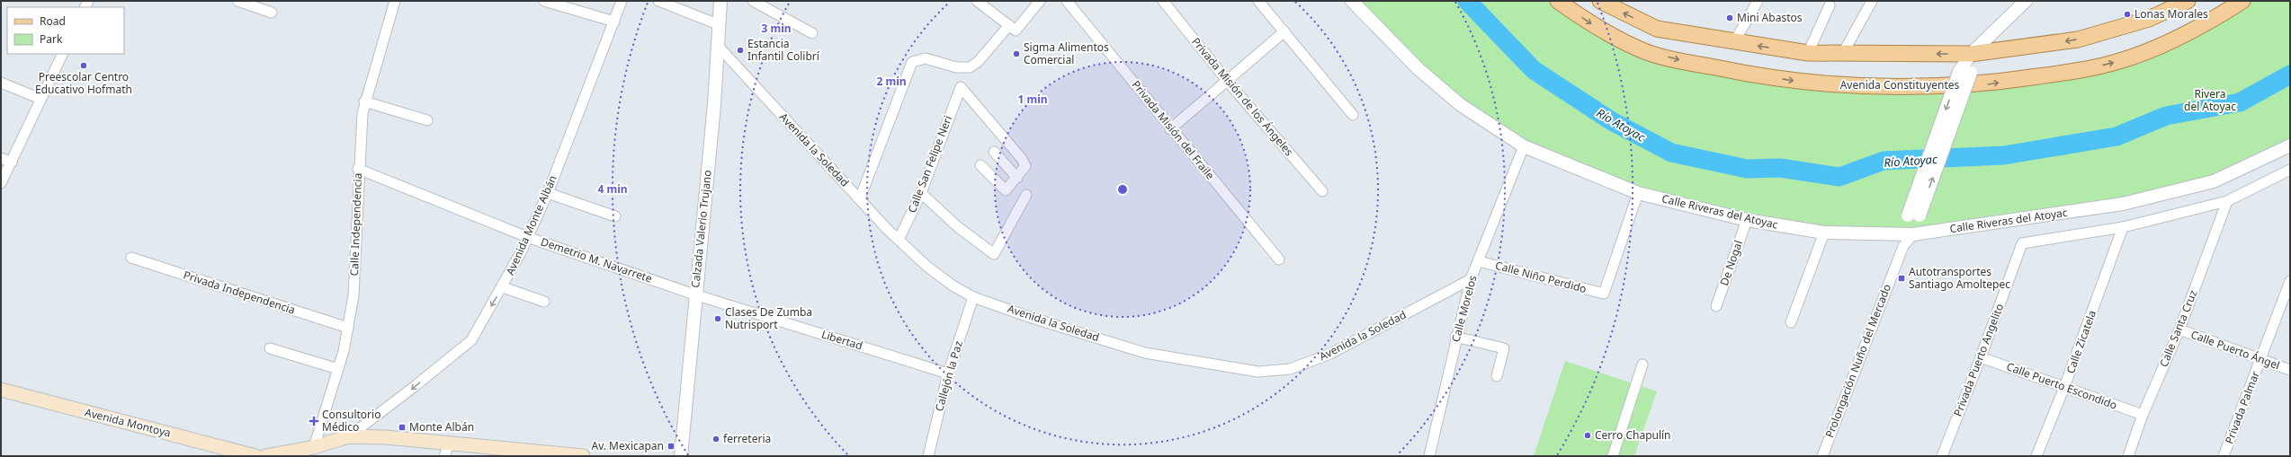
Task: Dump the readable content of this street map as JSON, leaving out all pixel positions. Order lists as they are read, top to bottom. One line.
{"streets":{"main road":["Avenida Constituyentes","Avenida Montoya"],"street":["Privada Misión de los Ángeles","Privada Misión del Fraile","Avenida la Soledad","Calle San Felipe Neri","Calle Riveras del Atoyac","Calle Independencia","Avenida Monte Albán","Calzada Valerio Trujano","Demetrio M. Navarrete","De Nogal","Calle Niño Perdido","Privada Independencia","Calle Morelos","Calle Santa Cruz","Libertad","Calle Zicatela","Calle Puerto Ángel","Privada Puerto Angelito","Prolongación Nuño del Mercado","Callejón la Paz","Calle Puerto Escondido","Privada Palmar"]},"crossings":[["Avenida la Soledad","Calle San Felipe Neri"],["Avenida la Soledad","Calzada Valerio Trujano"],["Avenida la Soledad","Calle Morelos"],["Avenida la Soledad","Callejón la Paz"],["Calle Riveras del Atoyac","De Nogal"],["Calle Riveras del Atoyac","Calle Niño Perdido"],["Calle Riveras del Atoyac","Calle Morelos"],["Calle Riveras del Atoyac","Prolongación Nuño del Mercado"],["Calle Independencia","Demetrio M. Navarrete"],["Calle Independencia","Privada Independencia"],["Avenida Monte Albán","Demetrio M. Navarrete"],["Calzada Valerio Trujano","Demetrio M. Navarrete"],["Calzada Valerio Trujano","Libertad"],["Demetrio M. Navarrete","Libertad"],["Calle Niño Perdido","Calle Morelos"],["Calle Santa Cruz","Calle Puerto Ángel"],["Calle Santa Cruz","Calle Puerto Escondido"],["Libertad","Callejón la Paz"],["Calle Zicatela","Privada Puerto Angelito"],["Calle Zicatela","Calle Puerto Escondido"],["Calle Puerto Ángel","Privada Palmar"],["Privada Puerto Angelito","Calle Puerto Escondido"]],"one_way":["Avenida Monte Albán"],"water":["Río Atoyac"],"parks":["Rivera del Atoyac"],"places":{"other":["Lonas Morales","Mini Abastos","Estancia Infantil Colibrí","Sigma Alimentos Comercial","Preescolar Centro Educativo Hofmath","Clases De Zumba Nutrisport","Cerro Chapulín","ferreteria"],"transit":["Autotransportes Santiago Amoltepec","Monte Albán","Av. Mexicapan"],"health":["Consultorio Médico"]},"legend":["Road","Park"],"rings":["3 min","2 min","1 min","4 min"]}
